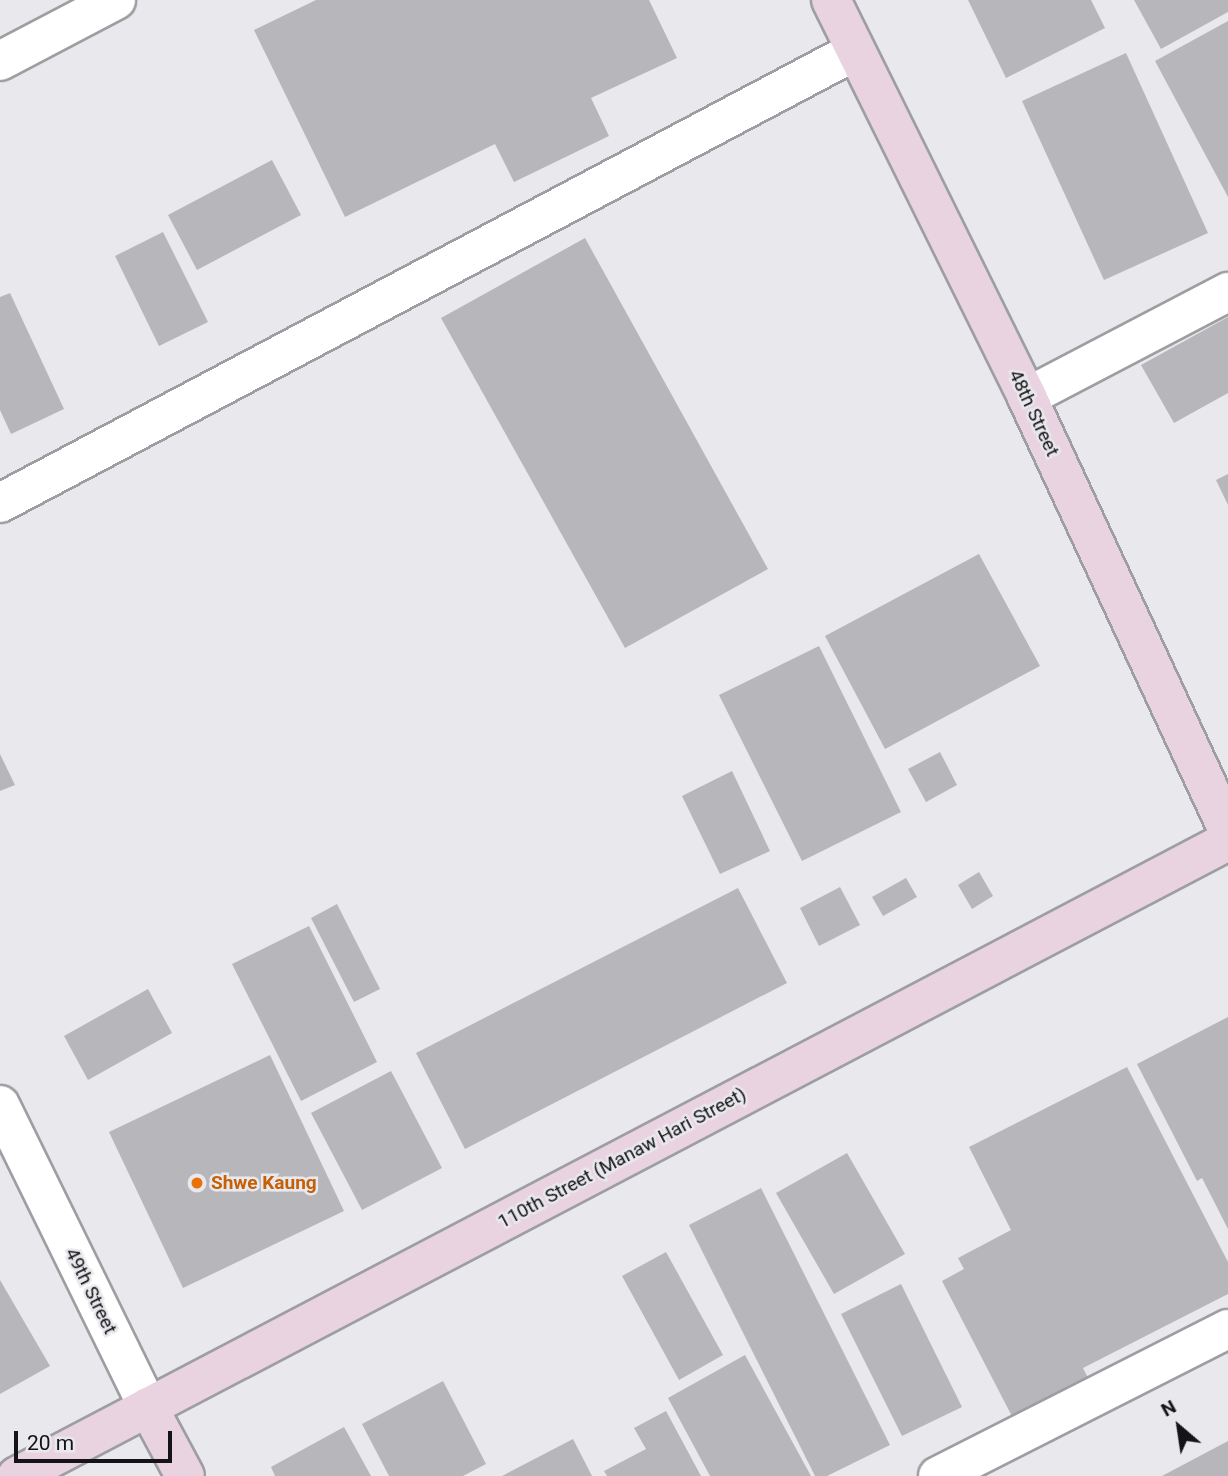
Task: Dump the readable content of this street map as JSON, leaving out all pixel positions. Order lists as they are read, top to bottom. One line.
{"streets":{"main road":["48th Street","110th Street (Manaw Hari Street)","49th Street"]},"crossings":[["110th Street (Manaw Hari Street)","49th Street"]],"places":["Shwe Kaung"],"scale_bar":"20 m","north":"top left"}
